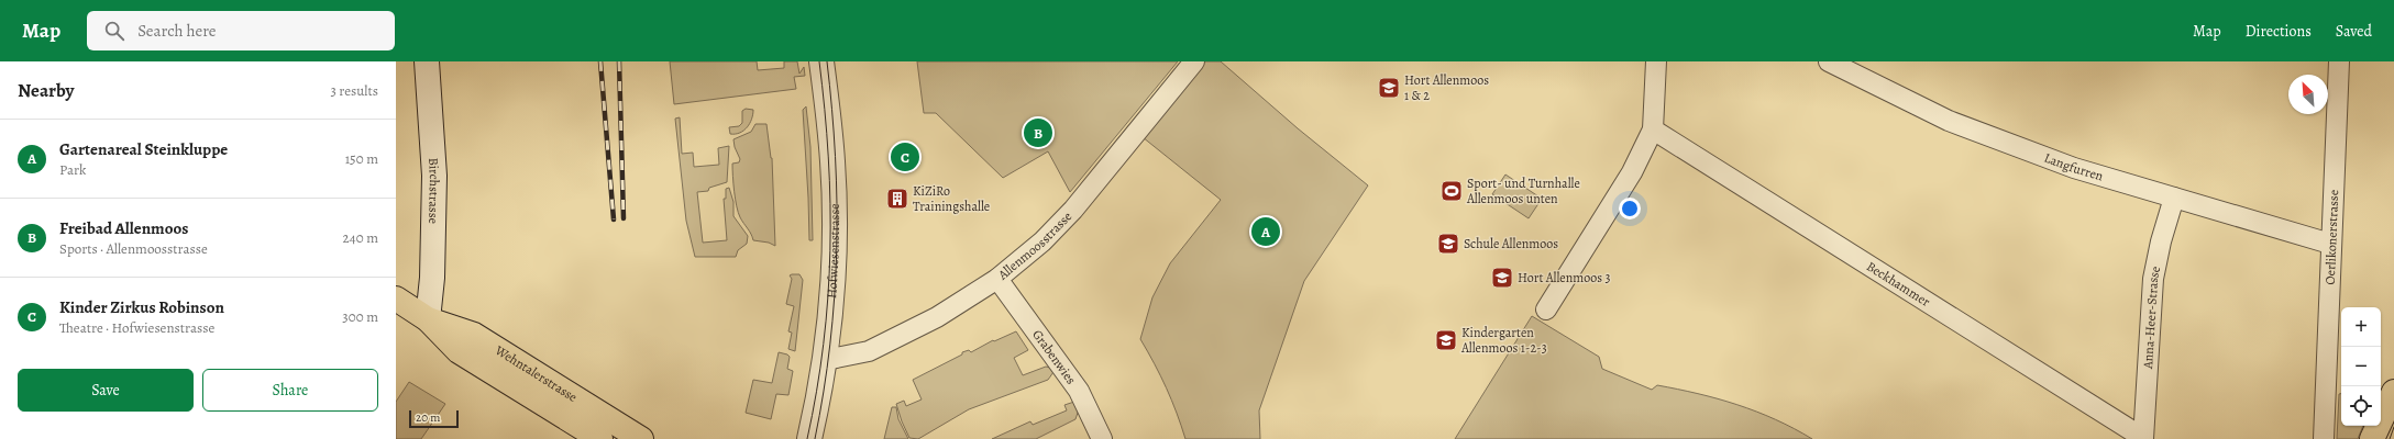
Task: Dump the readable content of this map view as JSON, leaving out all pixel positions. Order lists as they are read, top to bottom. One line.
{"streets":{"main road":["Wehntalerstrasse"],"street":["Langfurren","Birchstrasse","Oerlikonerstrasse","Allenmoosstrasse","Hofwiesenstrasse","Beckhammer","Anna-Heer-Strasse","Grabenwies"]},"crossings":[["Langfurren","Oerlikonerstrasse"],["Langfurren","Anna-Heer-Strasse"],["Birchstrasse","Wehntalerstrasse"],["Allenmoosstrasse","Hofwiesenstrasse"],["Allenmoosstrasse","Grabenwies"],["Beckhammer","Anna-Heer-Strasse"]],"places":{"school or university":["Hort Allenmoos 1 & 2","Schule Allenmoos","Hort Allenmoos 3","Kindergarten Allenmoos 1-2-3"],"sports":["Sport- und Turnhalle Allenmoos unten"],"building":["KiZiRo Trainingshalle"]},"scale_bar":"20 m","north":"top left","page":{"header":"Map","search":"Search here","nav":["Map","Directions","Saved"],"heading":["Nearby","3 results"],"pins":["B","C","A"],"list":[{"mark":"A","name":"Gartenareal Steinkluppe","note":"Park","value":"150 m"},{"mark":"B","name":"Freibad Allenmoos","note":"Sports · Allenmoosstrasse","value":"240 m"},{"mark":"C","name":"Kinder Zirkus Robinson","note":"Theatre · Hofwiesenstrasse","value":"300 m"}],"map_buttons":["+","−"],"buttons":["Save","Share"],"scale":"20 m"}}
